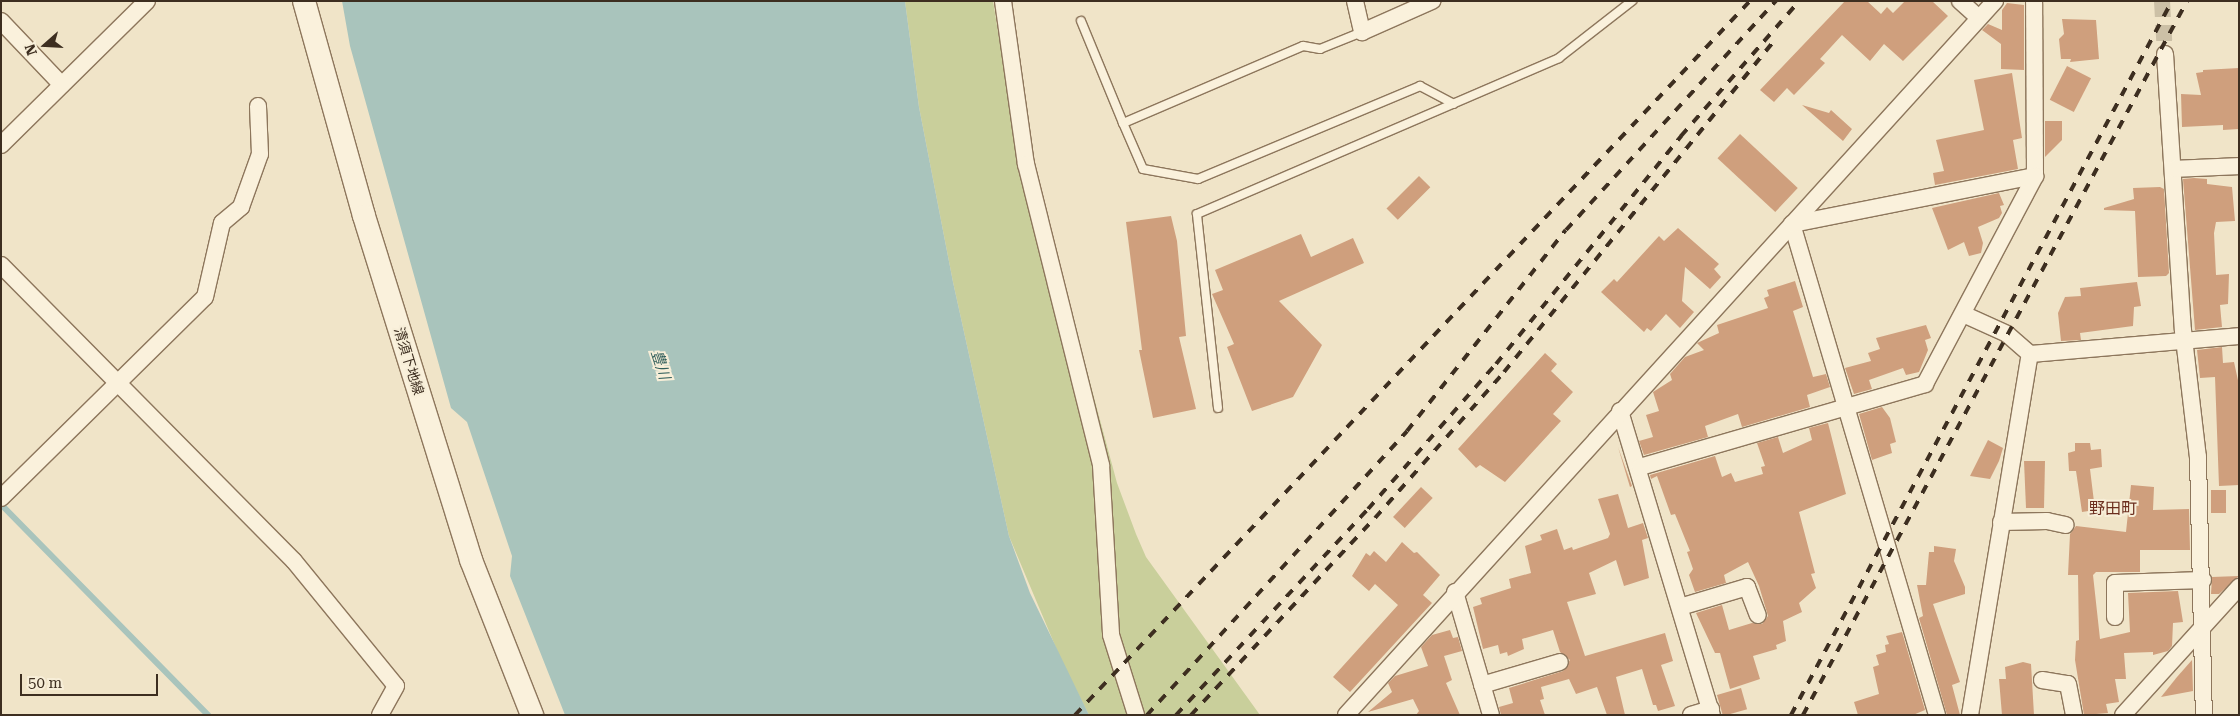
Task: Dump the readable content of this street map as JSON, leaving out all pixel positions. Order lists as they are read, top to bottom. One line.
{"streets":{"main road":["清須下地線"]},"districts":["野田町"],"water":["豊川"],"scale_bar":"50 m","north":"left"}
